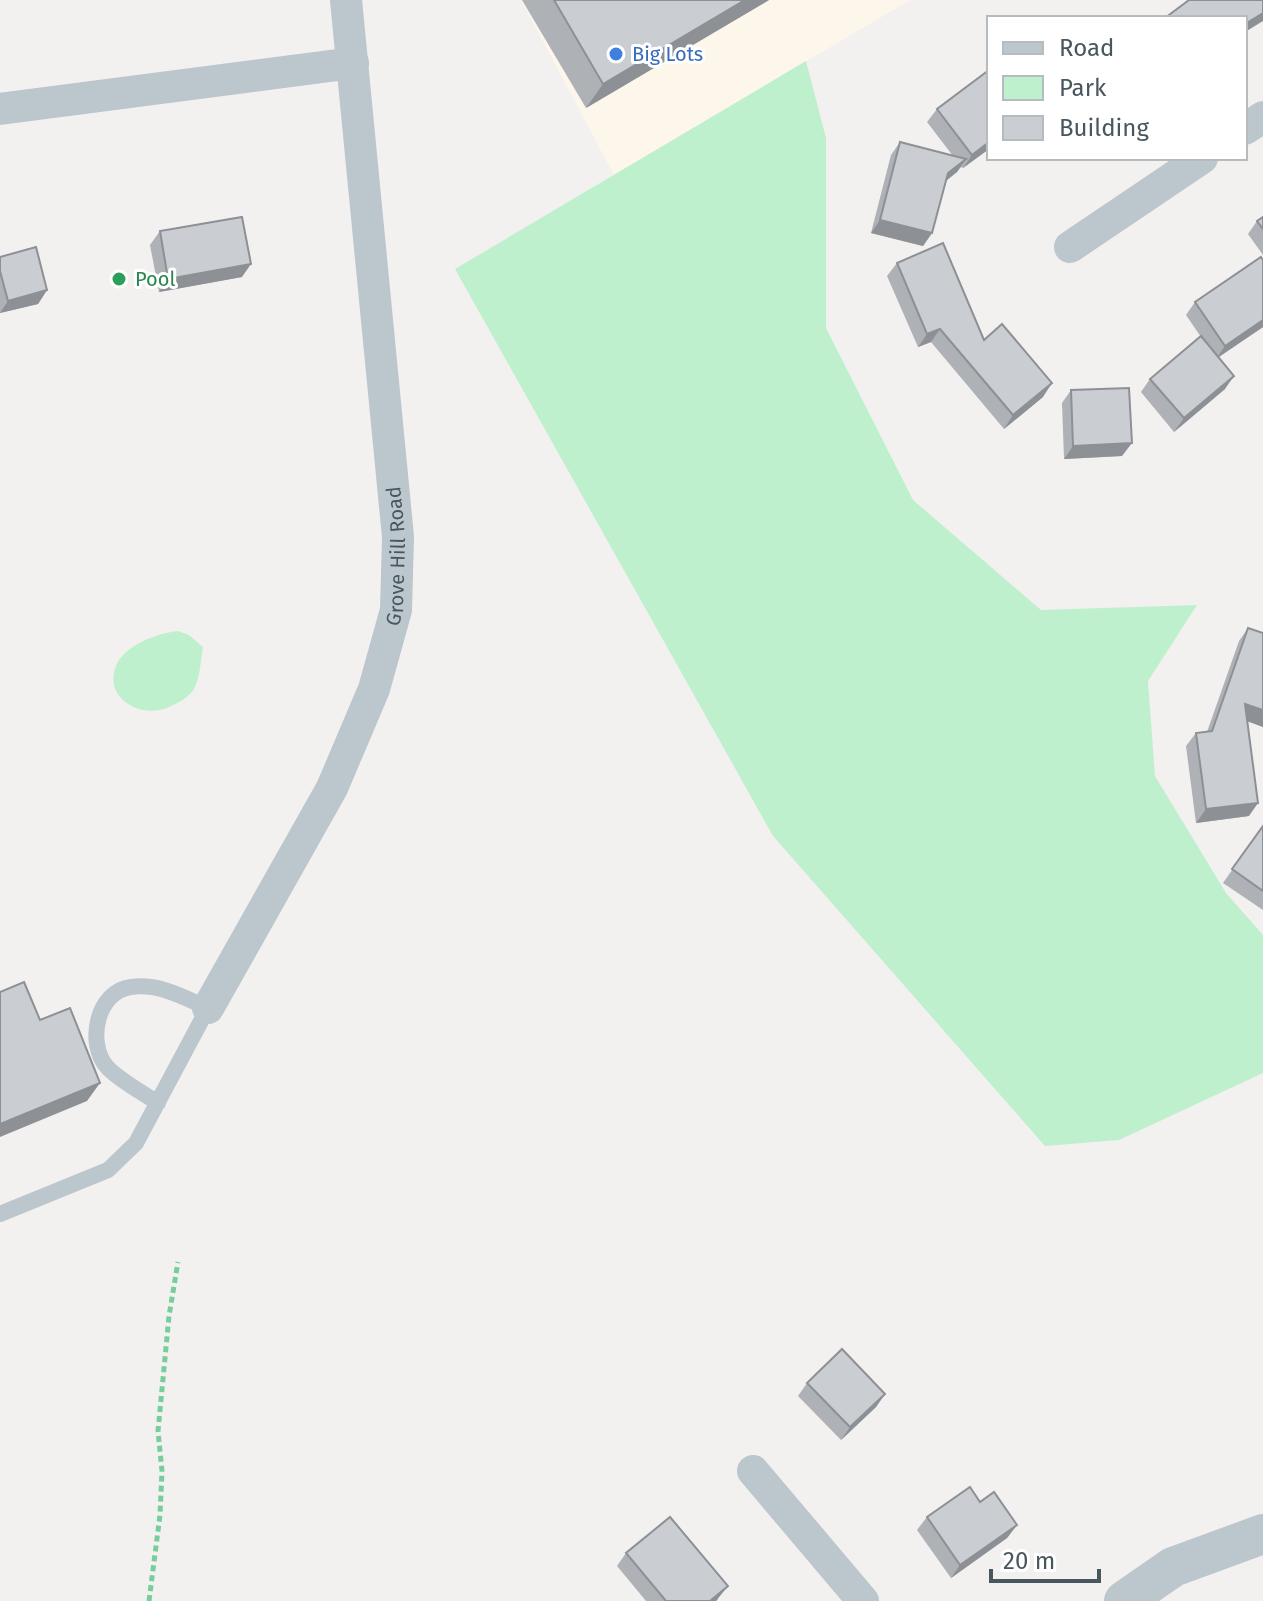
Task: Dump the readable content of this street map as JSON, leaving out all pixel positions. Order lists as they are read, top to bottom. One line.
{"streets":{"street":["Grove Hill Road"]},"places":["Big Lots","Pool"],"legend":["Road","Park","Building"],"scale_bar":"20 m"}
